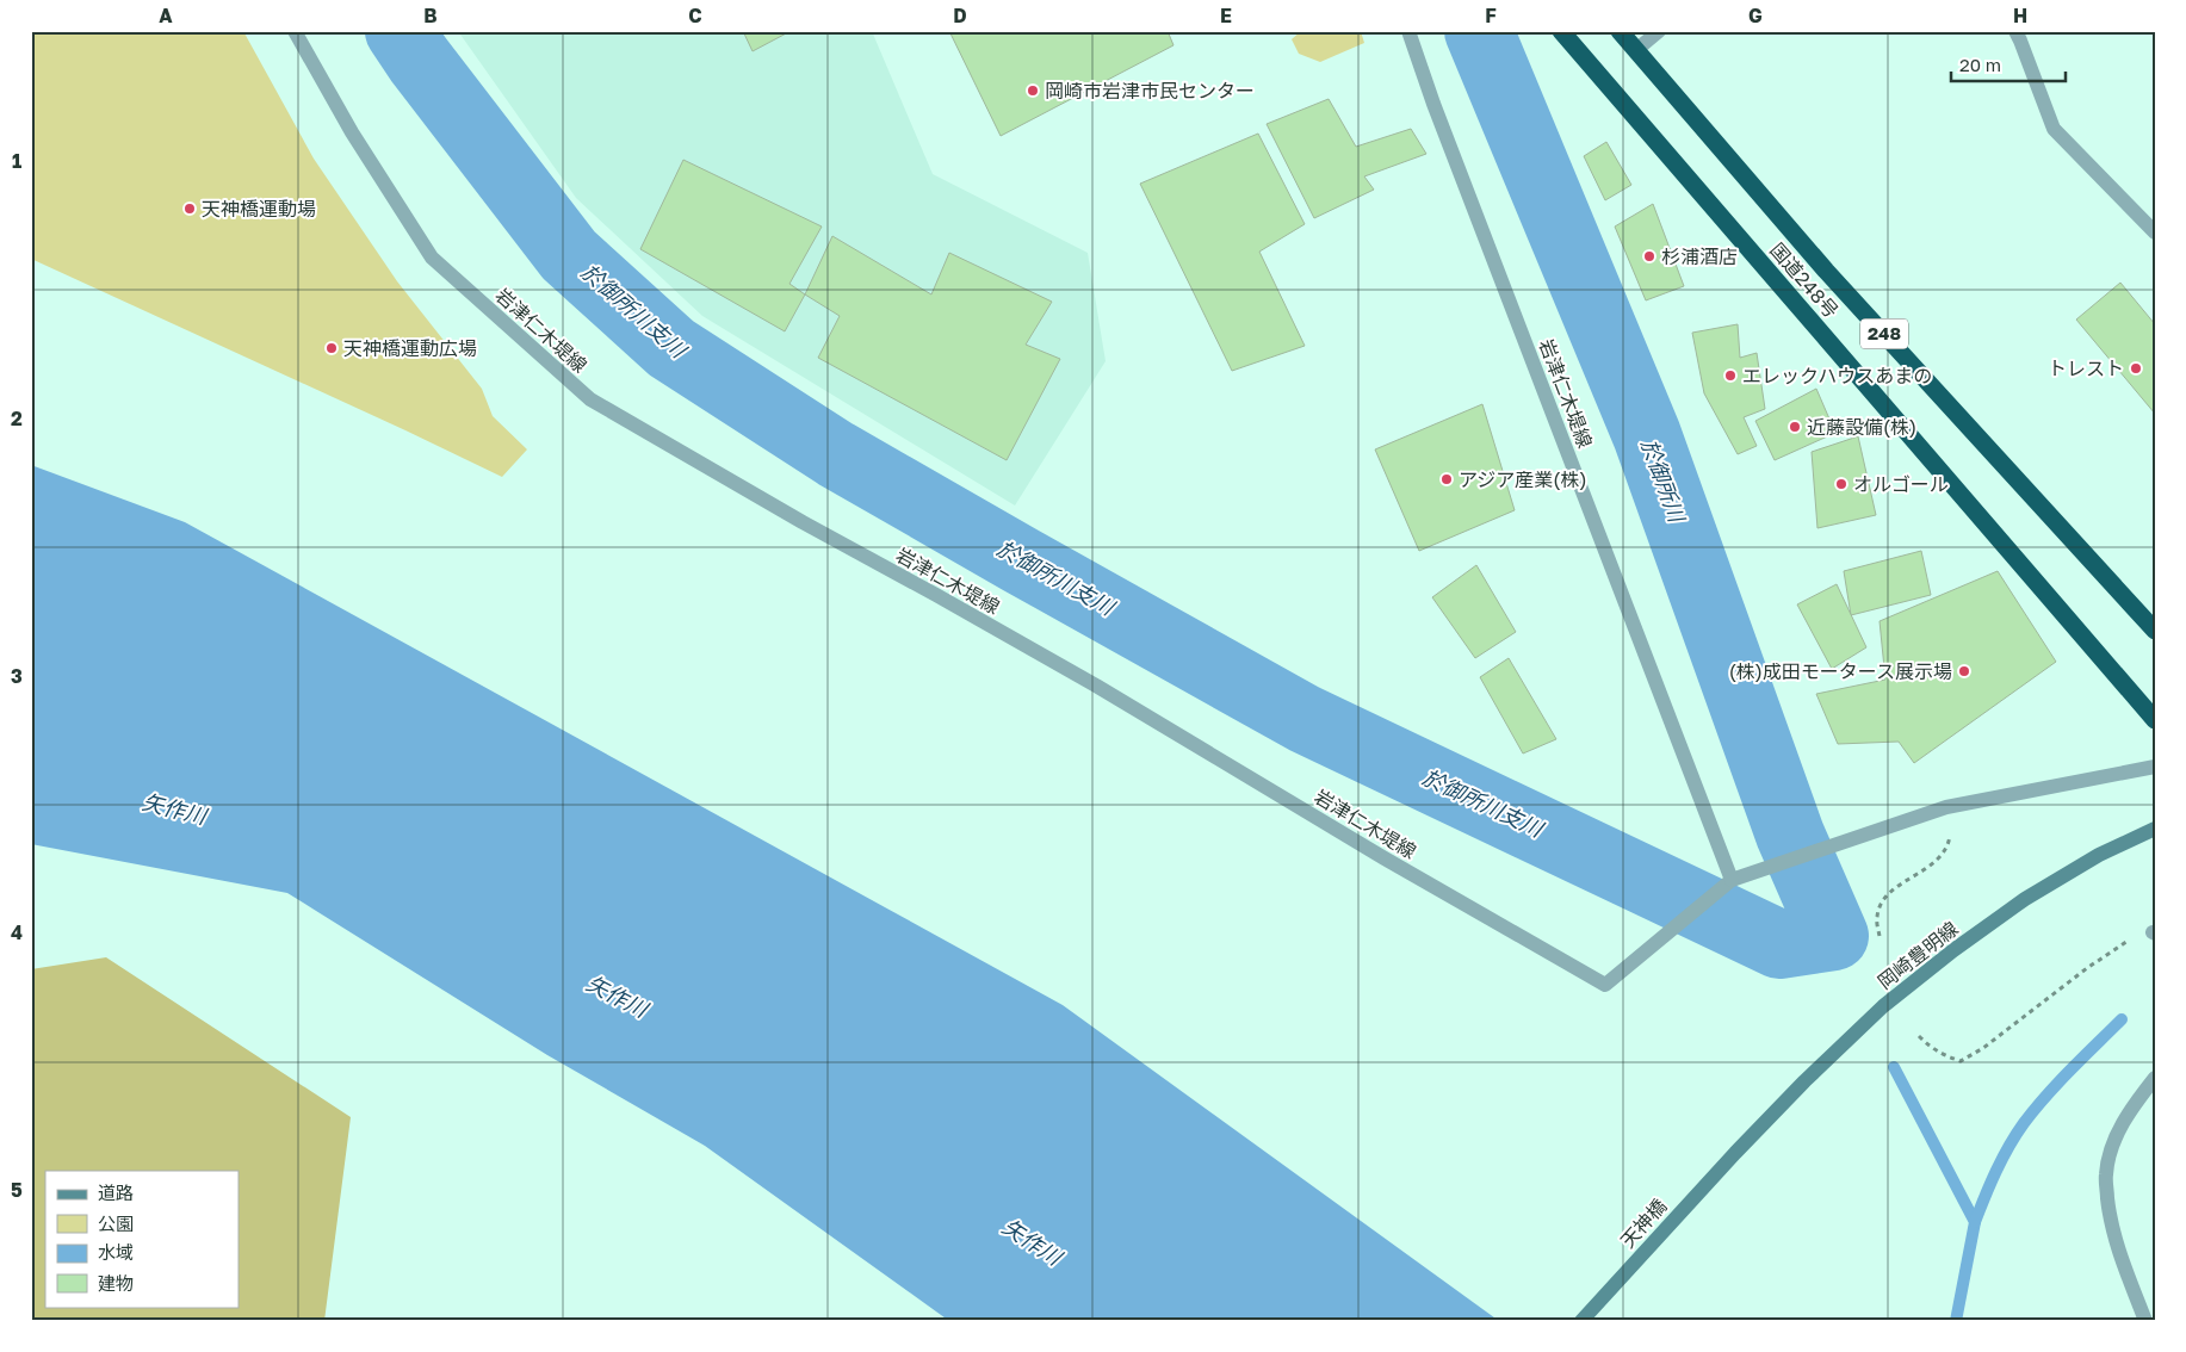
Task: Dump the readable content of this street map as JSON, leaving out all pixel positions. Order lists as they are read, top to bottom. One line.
{"streets":{"highway":["国道248号","248"],"main road":["岡崎豊明線","天神橋"],"street":["岩津仁木堤線"]},"crossings":[["岡崎豊明線","天神橋"]],"water":["於御所川支川","於御所川","矢作川"],"places":["岡崎市岩津市民センター","天神橋運動場","杉浦酒店","天神橋運動広場","トレスト","エレックハウスあまの","近藤設備(株)","アジア産業(株)","オルゴール","(株)成田モータース展示場"],"legend":["道路","公園","水域","建物"],"scale_bar":"20 m","grid":{"columns":["A","B","C","D","E","F","G","H"],"rows":["1","2","3","4","5"]}}
